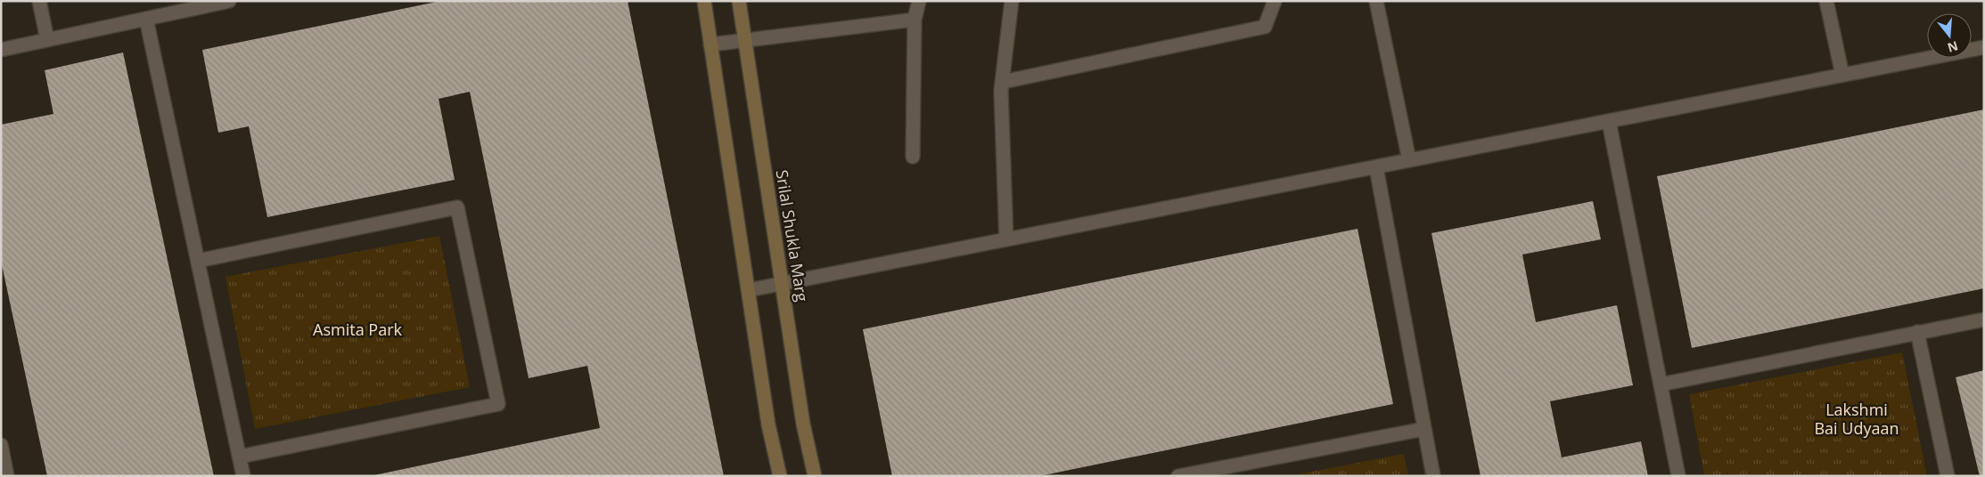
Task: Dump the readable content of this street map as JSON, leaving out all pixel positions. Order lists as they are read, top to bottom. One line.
{"streets":{"street":["Srilal Shukla Marg"]},"parks":["Asmita Park","Lakshmi Bai Udyaan"],"north":"bottom"}
